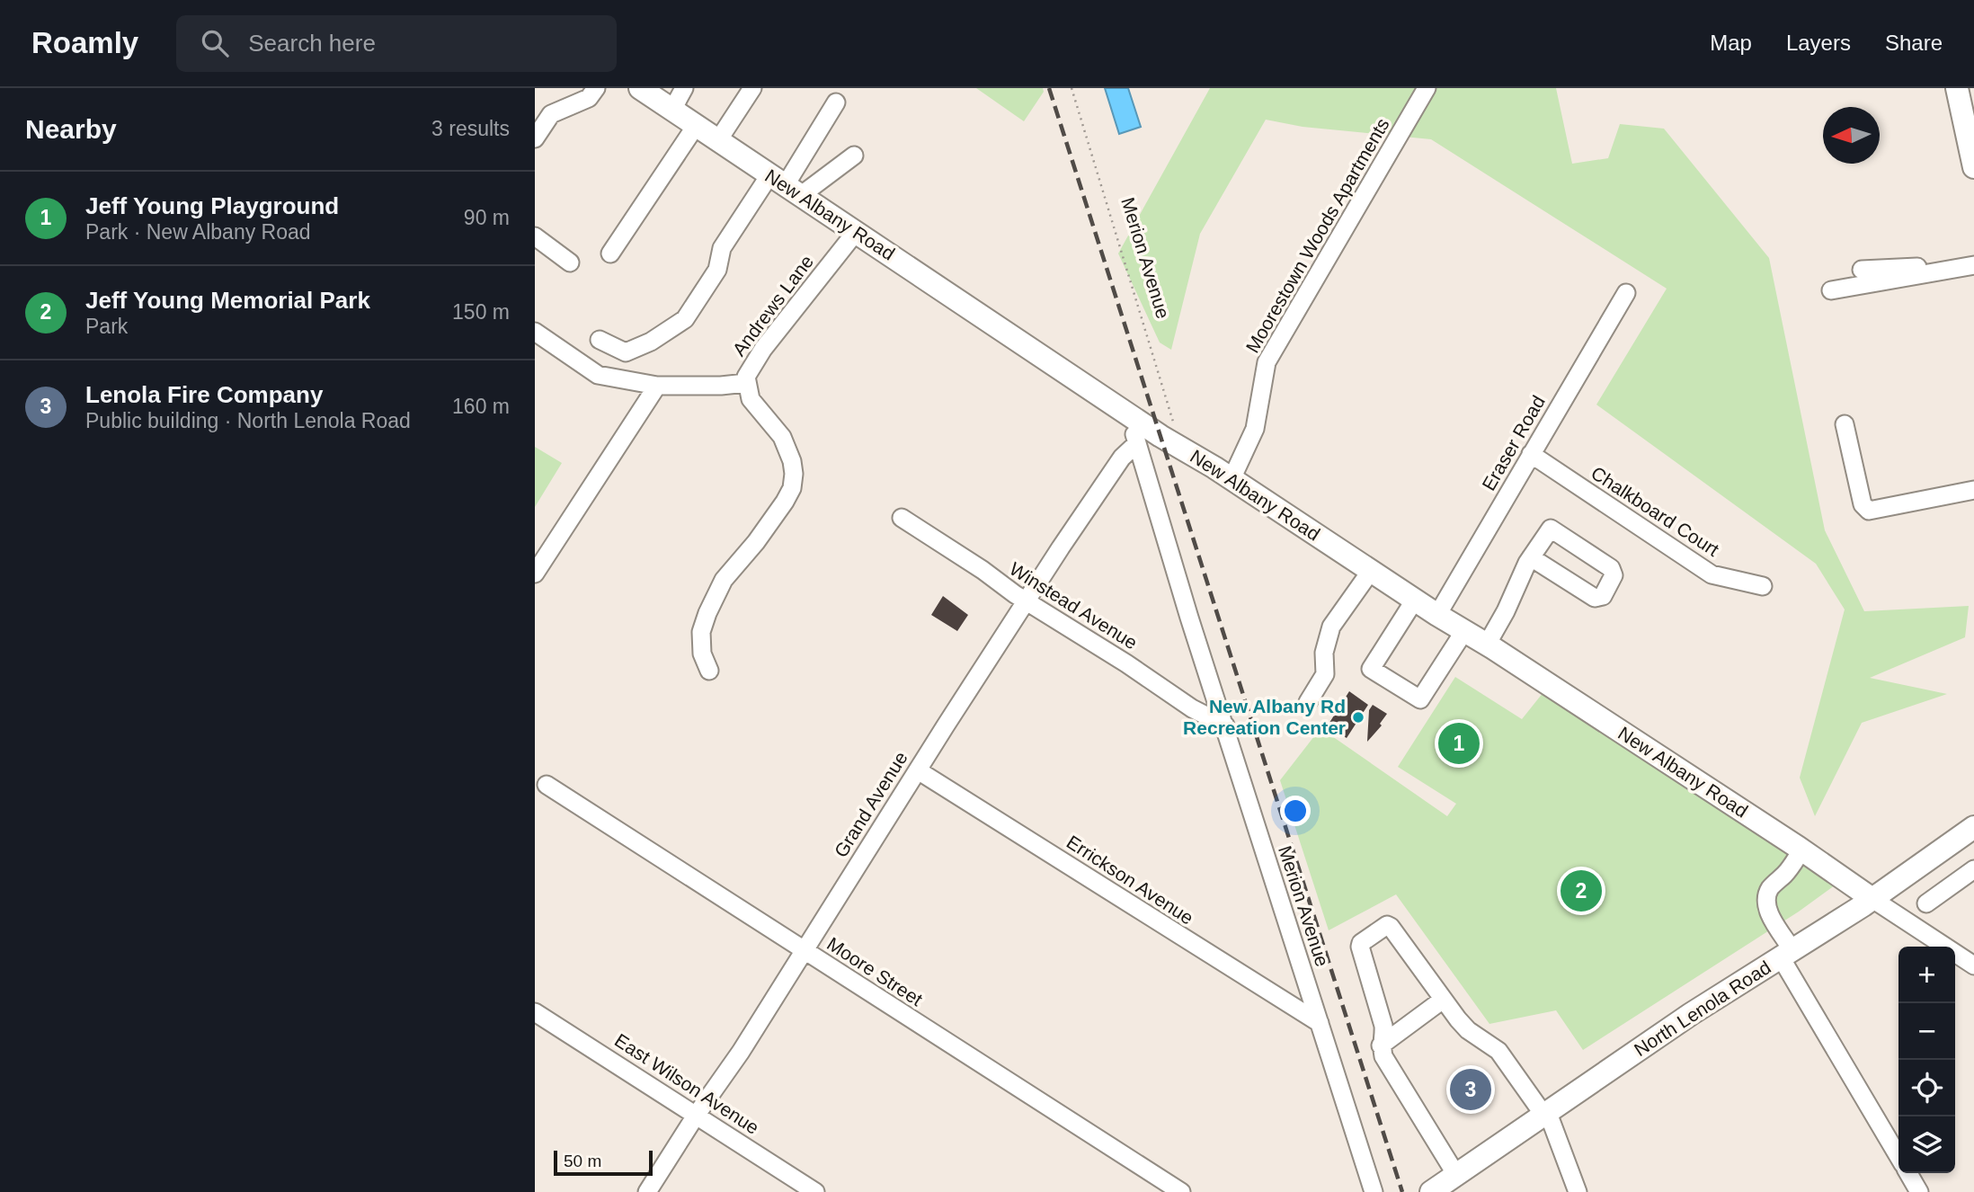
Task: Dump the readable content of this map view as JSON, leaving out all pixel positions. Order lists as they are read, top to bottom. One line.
{"streets":{"main road":["New Albany Road","North Lenola Road"],"street":["Moorestown Woods Apartments","Merion Avenue","Andrews Lane","Eraser Road","Chalkboard Court","Winstead Avenue","Grand Avenue","Errickson Avenue","Moore Street","East Wilson Avenue"]},"crossings":[["New Albany Road","Moorestown Woods Apartments"],["New Albany Road","Merion Avenue"],["New Albany Road","Andrews Lane"],["New Albany Road","Eraser Road"],["New Albany Road","North Lenola Road"],["Merion Avenue","Winstead Avenue"],["Merion Avenue","Grand Avenue"],["Merion Avenue","Errickson Avenue"],["Eraser Road","Chalkboard Court"],["Winstead Avenue","Grand Avenue"],["Grand Avenue","Errickson Avenue"],["Grand Avenue","Moore Street"],["Grand Avenue","East Wilson Avenue"]],"places":["New Albany Rd Recreation Center"],"scale_bar":"50 m","north":"left","page":{"header":"Roamly","search":"Search here","nav":["Map","Layers","Share"],"heading":["Nearby","3 results"],"list":[{"mark":"1","name":"Jeff Young Playground","note":"Park · New Albany Road","value":"90 m"},{"mark":"2","name":"Jeff Young Memorial Park","note":"Park","value":"150 m"},{"mark":"3","name":"Lenola Fire Company","note":"Public building · North Lenola Road","value":"160 m"}],"pins":["1","2","3"],"map_buttons":["+","−"],"scale":"50 m"}}
